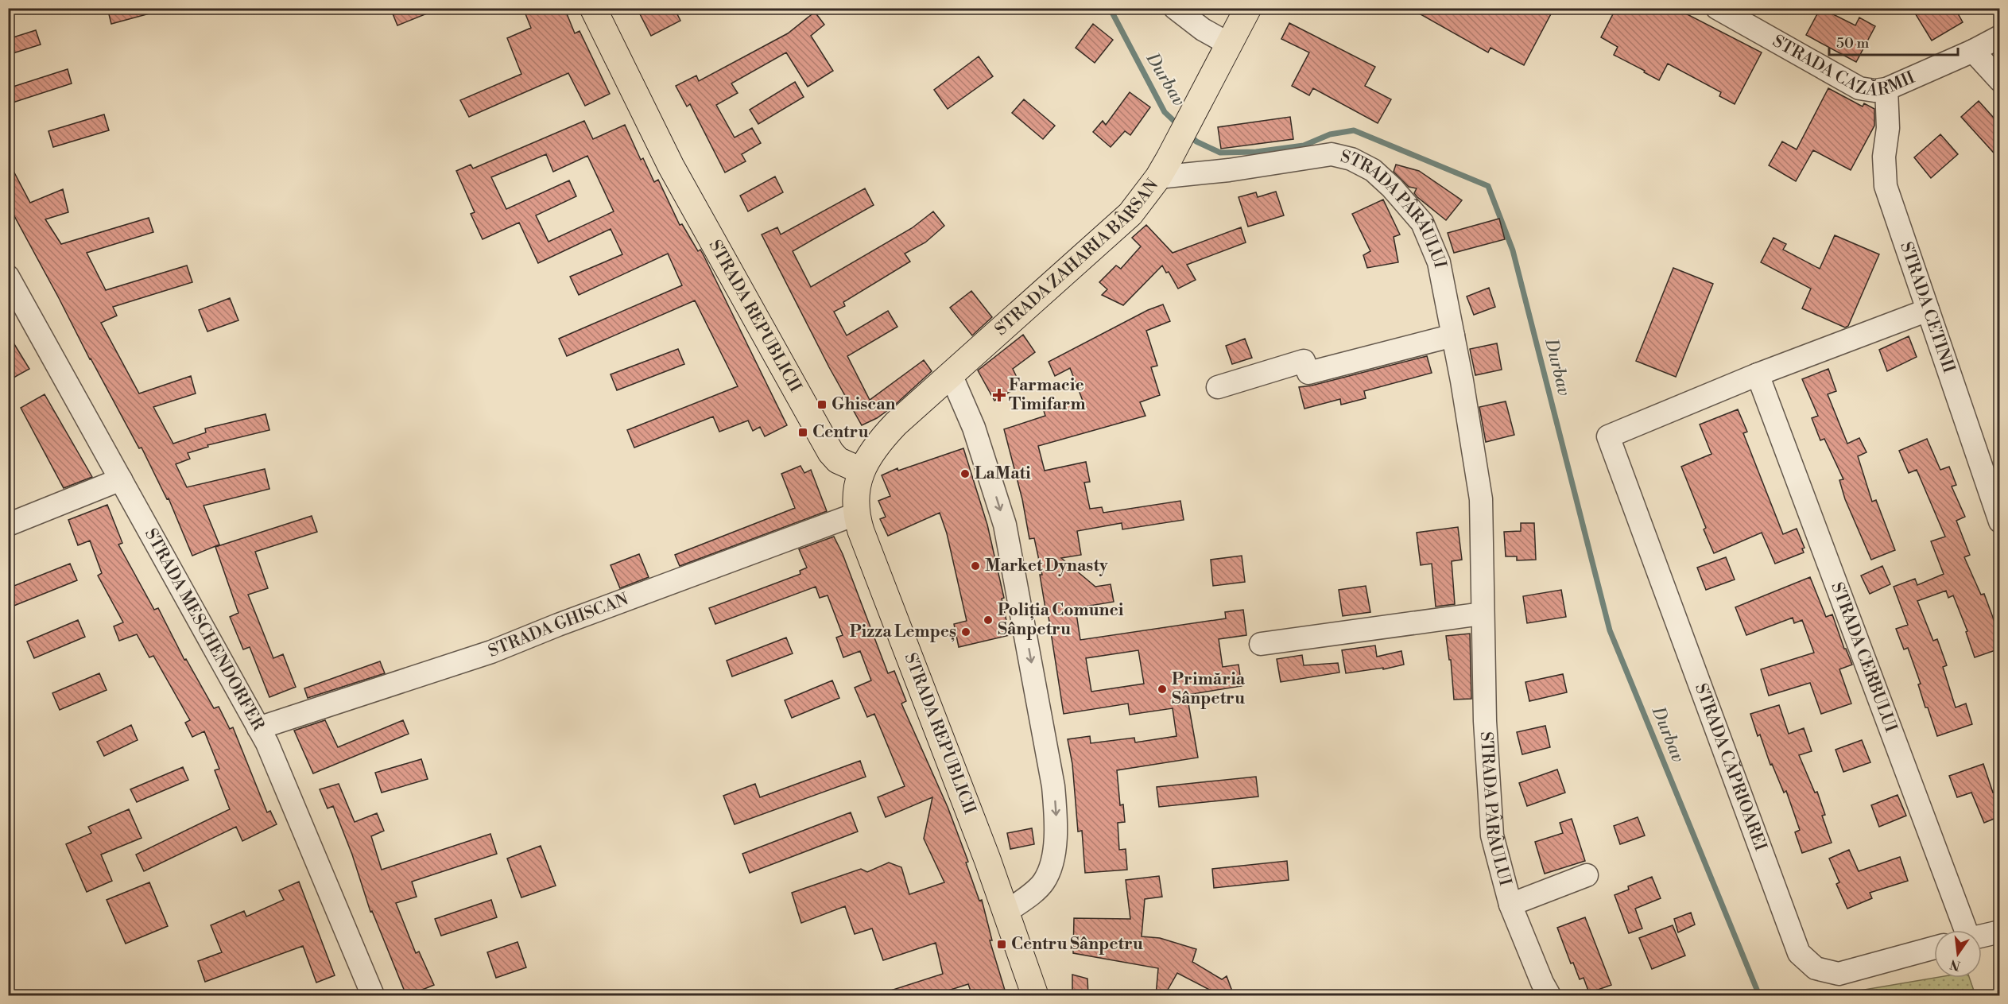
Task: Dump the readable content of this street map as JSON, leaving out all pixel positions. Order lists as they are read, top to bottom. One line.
{"streets":{"main road":["STRADA ZAHARIA BÂRSAN","STRADA REPUBLICII"],"street":["STRADA CAZĂRMII","STRADA PÂRÂULUI","STRADA CETINII","STRADA GHISCAN","STRADA MESCHENDORFER","STRADA CERBULUI","STRADA CĂPRIOAREI"]},"crossings":[["STRADA CAZĂRMII","STRADA CETINII"],["STRADA PÂRÂULUI","STRADA ZAHARIA BÂRSAN"],["STRADA ZAHARIA BÂRSAN","STRADA REPUBLICII"],["STRADA REPUBLICII","STRADA GHISCAN"],["STRADA GHISCAN","STRADA MESCHENDORFER"],["STRADA CERBULUI","STRADA CĂPRIOAREI"]],"water":["Durbav"],"places":{"health":["Farmacie Timifarm"],"transit":["Ghiscan","Centru","Centru Sânpetru"],"other":["LaMati","Market Dynasty","Poliția Comunei Sânpetru","Pizza Lempeș","Primăria Sânpetru"]},"scale_bar":"50 m","north":"bottom"}
